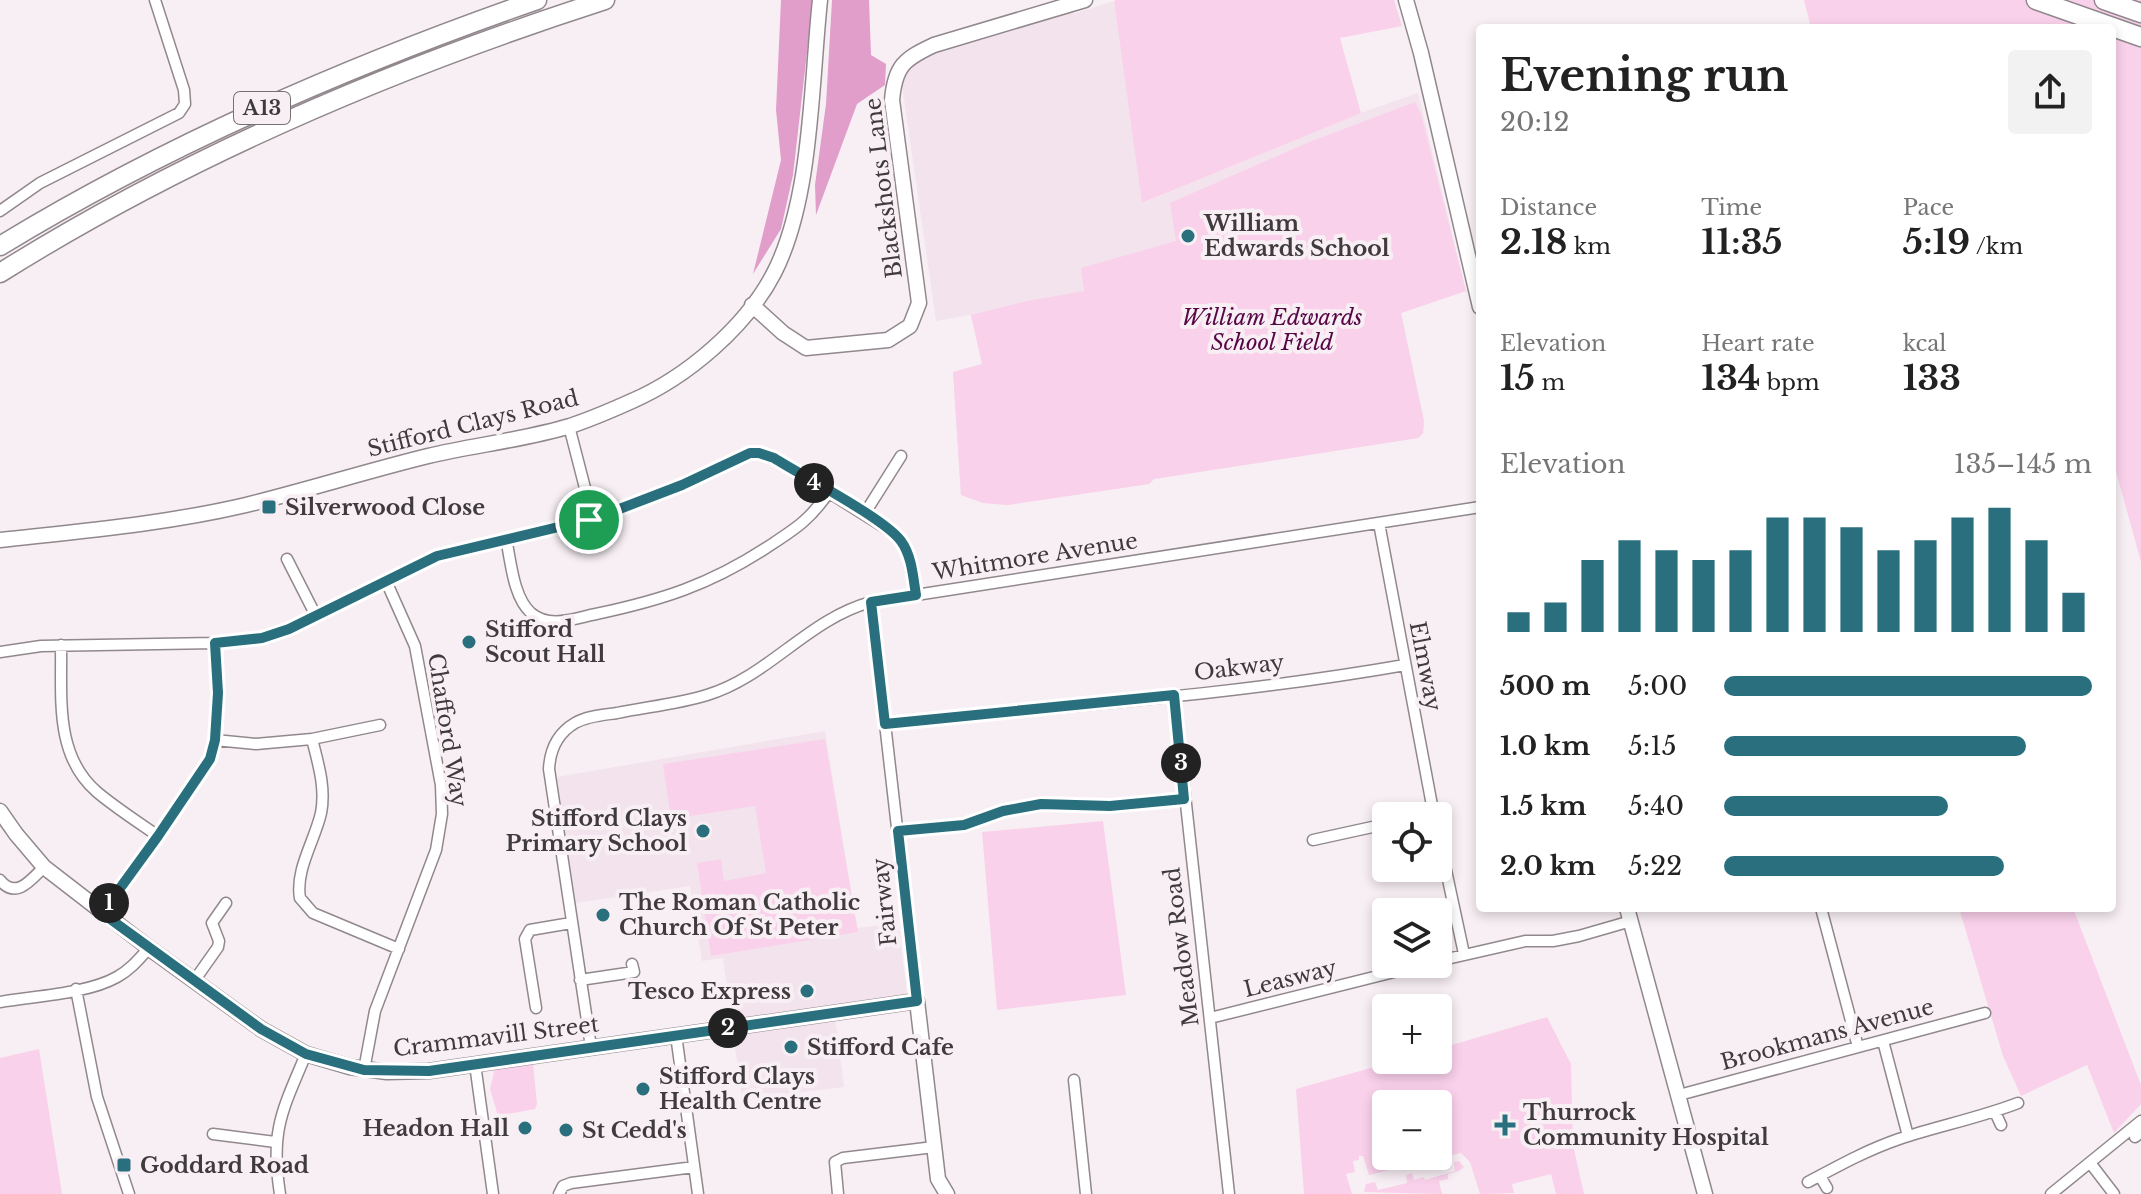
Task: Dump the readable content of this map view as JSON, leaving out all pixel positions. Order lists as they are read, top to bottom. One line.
{"streets":{"highway":["A13"],"street":["Blackshots Lane","Stifford Clays Road","Whitmore Avenue","Elmway","Oakway","Chafford Way","Fairway","Meadow Road","Leasway","Brookmans Avenue","Crammavill Street"]},"crossings":[["Blackshots Lane","Stifford Clays Road"],["Whitmore Avenue","Elmway"],["Whitmore Avenue","Fairway"],["Whitmore Avenue","Crammavill Street"],["Elmway","Oakway"],["Oakway","Fairway"],["Oakway","Meadow Road"],["Chafford Way","Crammavill Street"],["Fairway","Crammavill Street"],["Meadow Road","Leasway"]],"parks":["William Edwards School Field"],"places":{"other":["William Edwards School","Stifford Scout Hall","Stifford Clays Primary School","The Roman Catholic Church Of St Peter","Tesco Express","Stifford Cafe","Stifford Clays Health Centre","Headon Hall","St Cedd's"],"transit":["Silverwood Close","Goddard Road"],"health":["Thurrock Community Hospital"]},"page":{"heading":["Evening run","20:12"],"stats":[["Distance","2.18 km"],["Time","11:35"],["Pace","5:19 /km"],["Elevation","15 m"],["Heart rate","134 bpm"],["kcal","133"]],"chart":["Elevation","135–145 m"],"pins":["4","3","1","2"],"list":[{"name":"500 m","note":"5:00"},{"name":"1.0 km","note":"5:15"},{"name":"1.5 km","note":"5:40"},{"name":"2.0 km","note":"5:22"}],"map_buttons":["+","−"]}}
